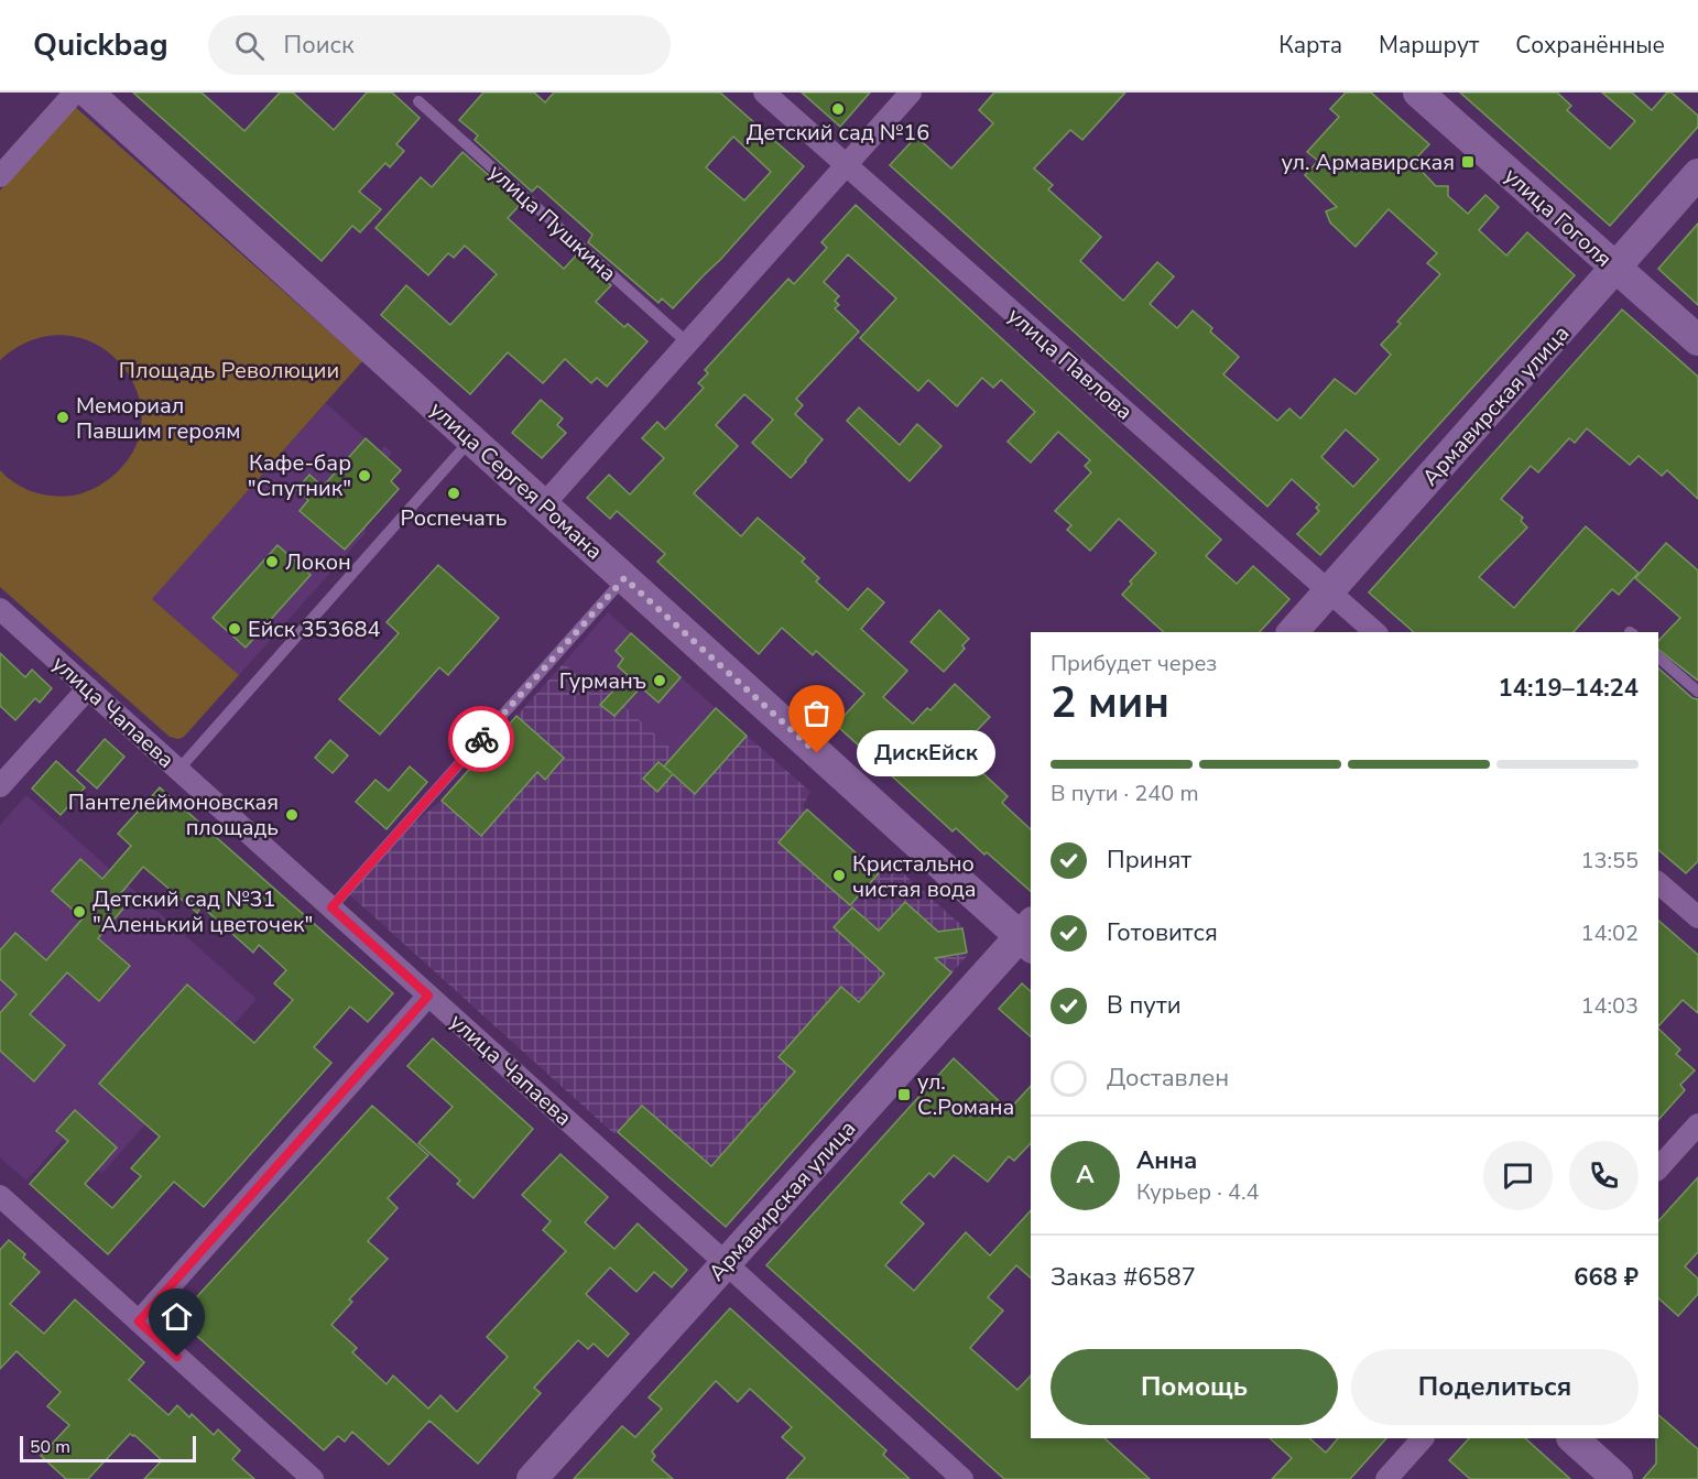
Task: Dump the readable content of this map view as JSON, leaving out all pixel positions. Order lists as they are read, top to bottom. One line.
{"streets":{"street":["улица Гоголя","улица Павлова","Армавирская улица","улица Сергея Романа","улица Чапаева"],"lane":["улица Пушкина"]},"crossings":[["улица Гоголя","Армавирская улица"],["улица Павлова","Армавирская улица"],["Армавирская улица","улица Сергея Романа"],["Армавирская улица","улица Чапаева"]],"parks":["Площадь Революции"],"places":{"other":["Детский сад №16","Мемориал Павшим героям","Кафе-бар \"Спутник\"","Роспечать","Локон","Ейск 353684","Гурманъ","ДискЕйск","Пантелеймоновская площадь","Кристально чистая вода","Детский сад №31 \"Аленький цветочек\""],"transit":["ул. Армавирская","ул. С.Романа"]},"scale_bar":"50 m","page":{"header":"Quickbag","search":"Поиск","nav":["Карта","Маршрут","Сохранённые"],"heading":["2 мин","Прибудет через","14:19–14:24"],"panel":["Анна","Курьер · 4.4","Заказ #6587","668 ₽"],"bubble":"ДискЕйск","bar":"В пути · 240 m","list":[["Принят","13:55"],["Готовится","14:02"],["В пути","14:03"],"Доставлен"],"round":"А","buttons":["Помощь","Поделиться"],"scale":"50 m"}}
